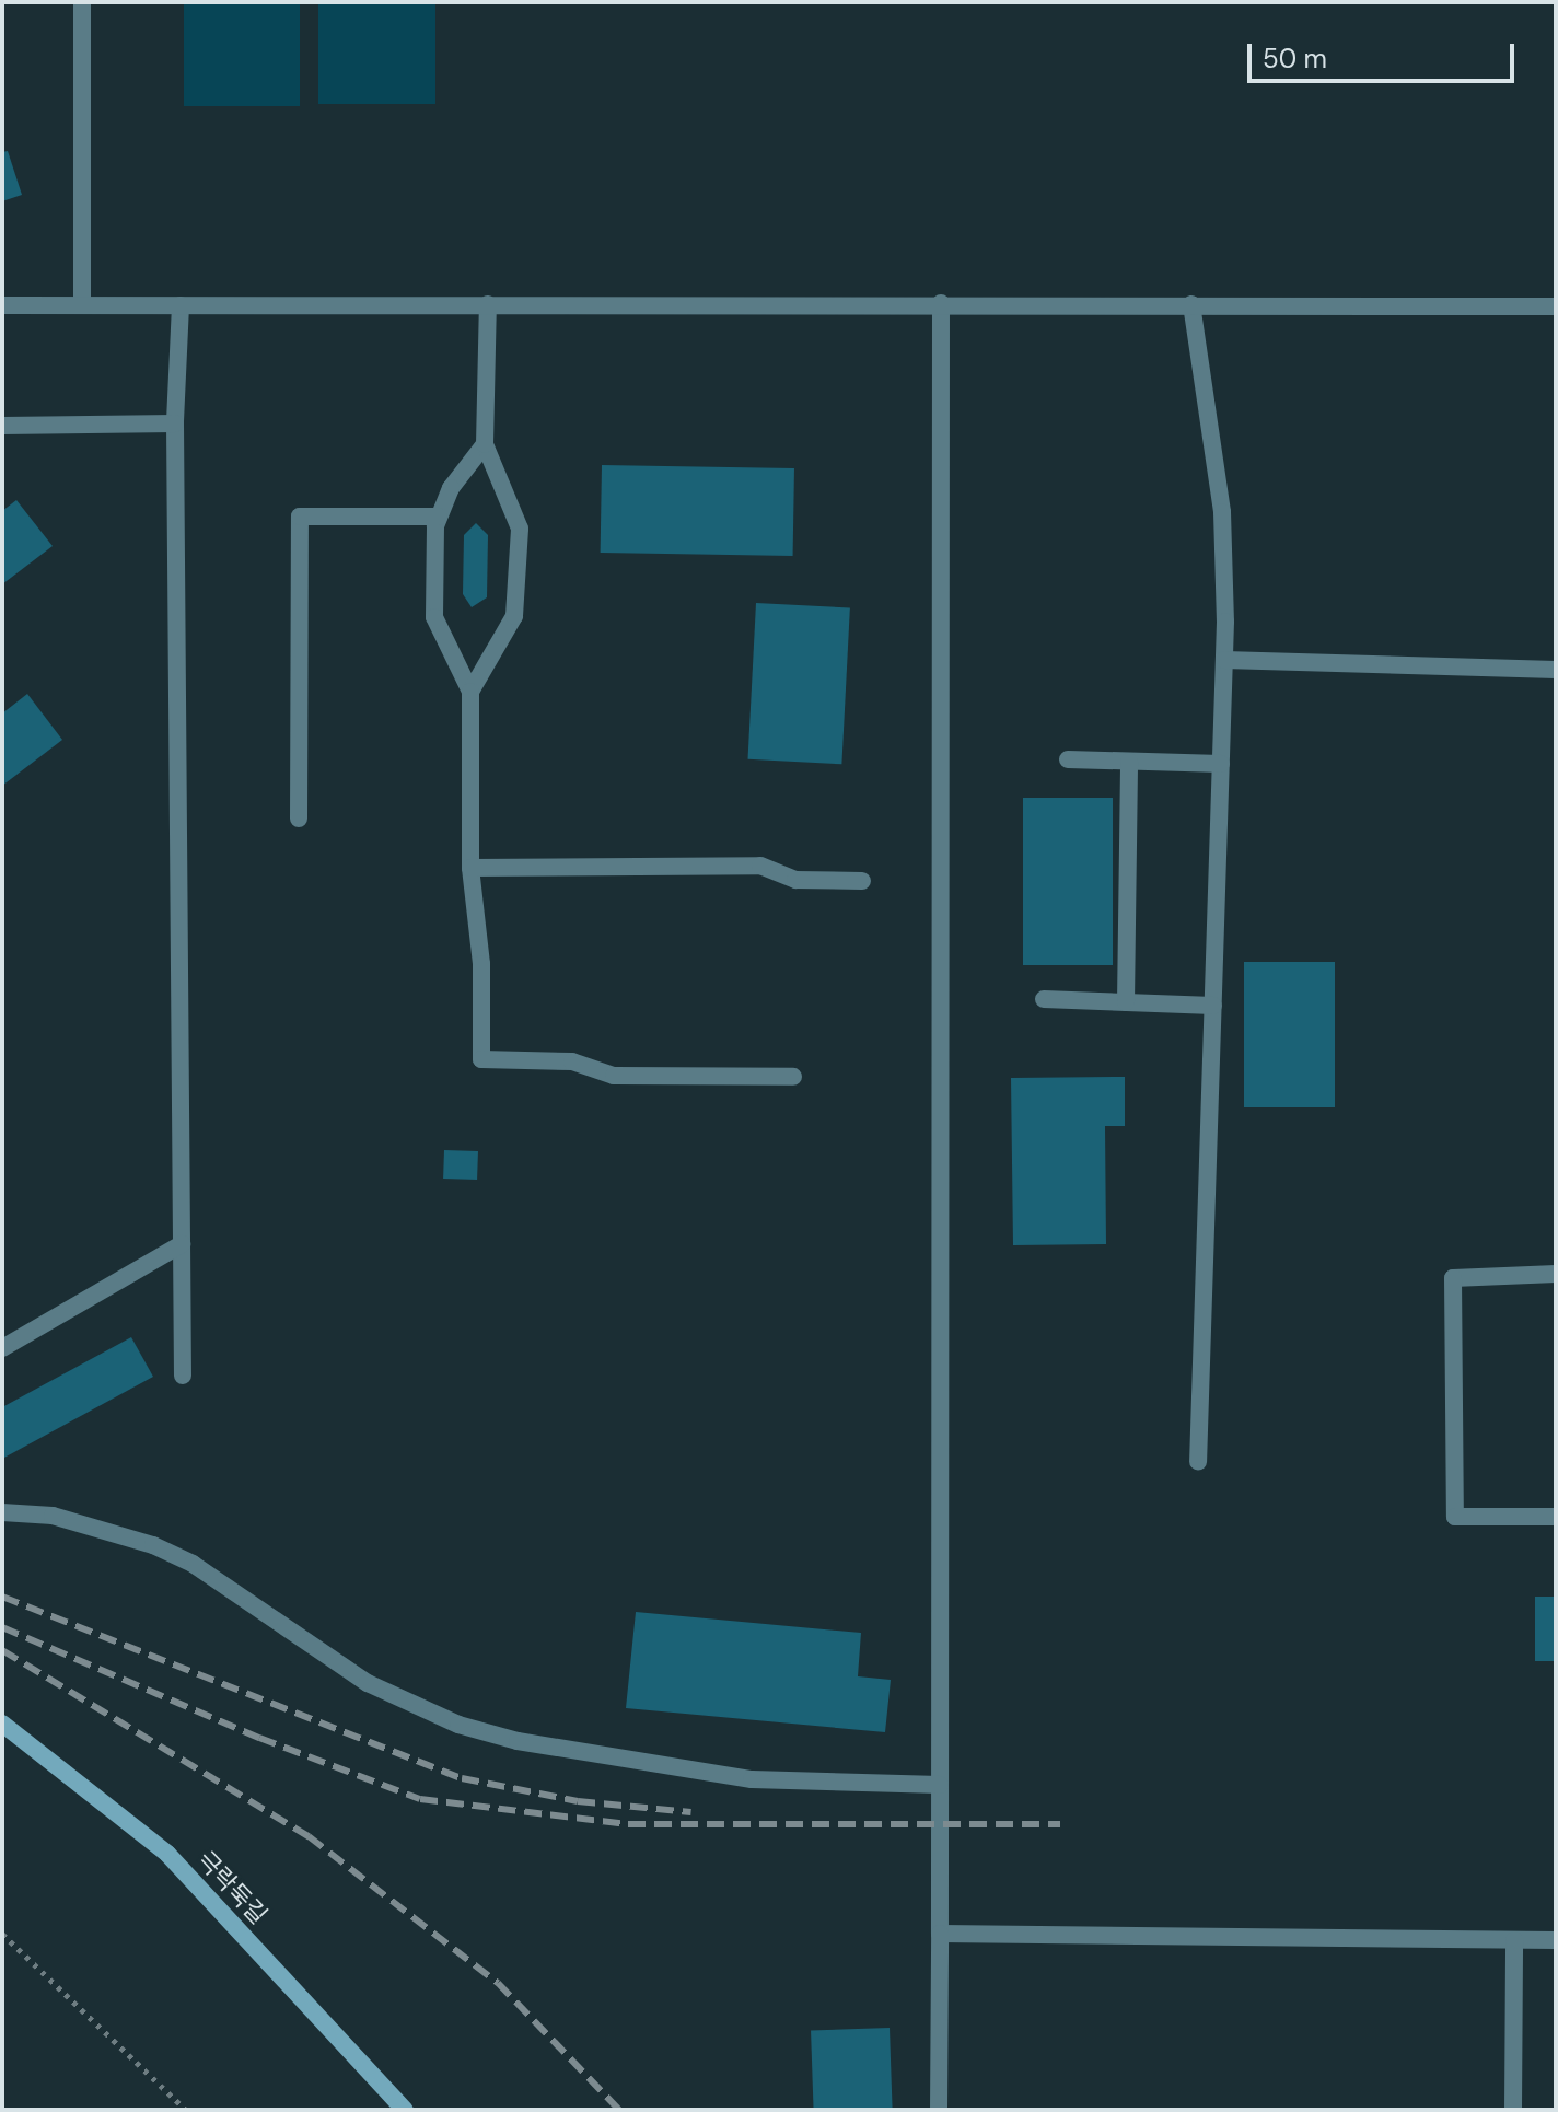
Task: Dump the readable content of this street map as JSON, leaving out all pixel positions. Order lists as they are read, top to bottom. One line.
{"streets":{"street":["극락둑길"]},"scale_bar":"50 m"}
